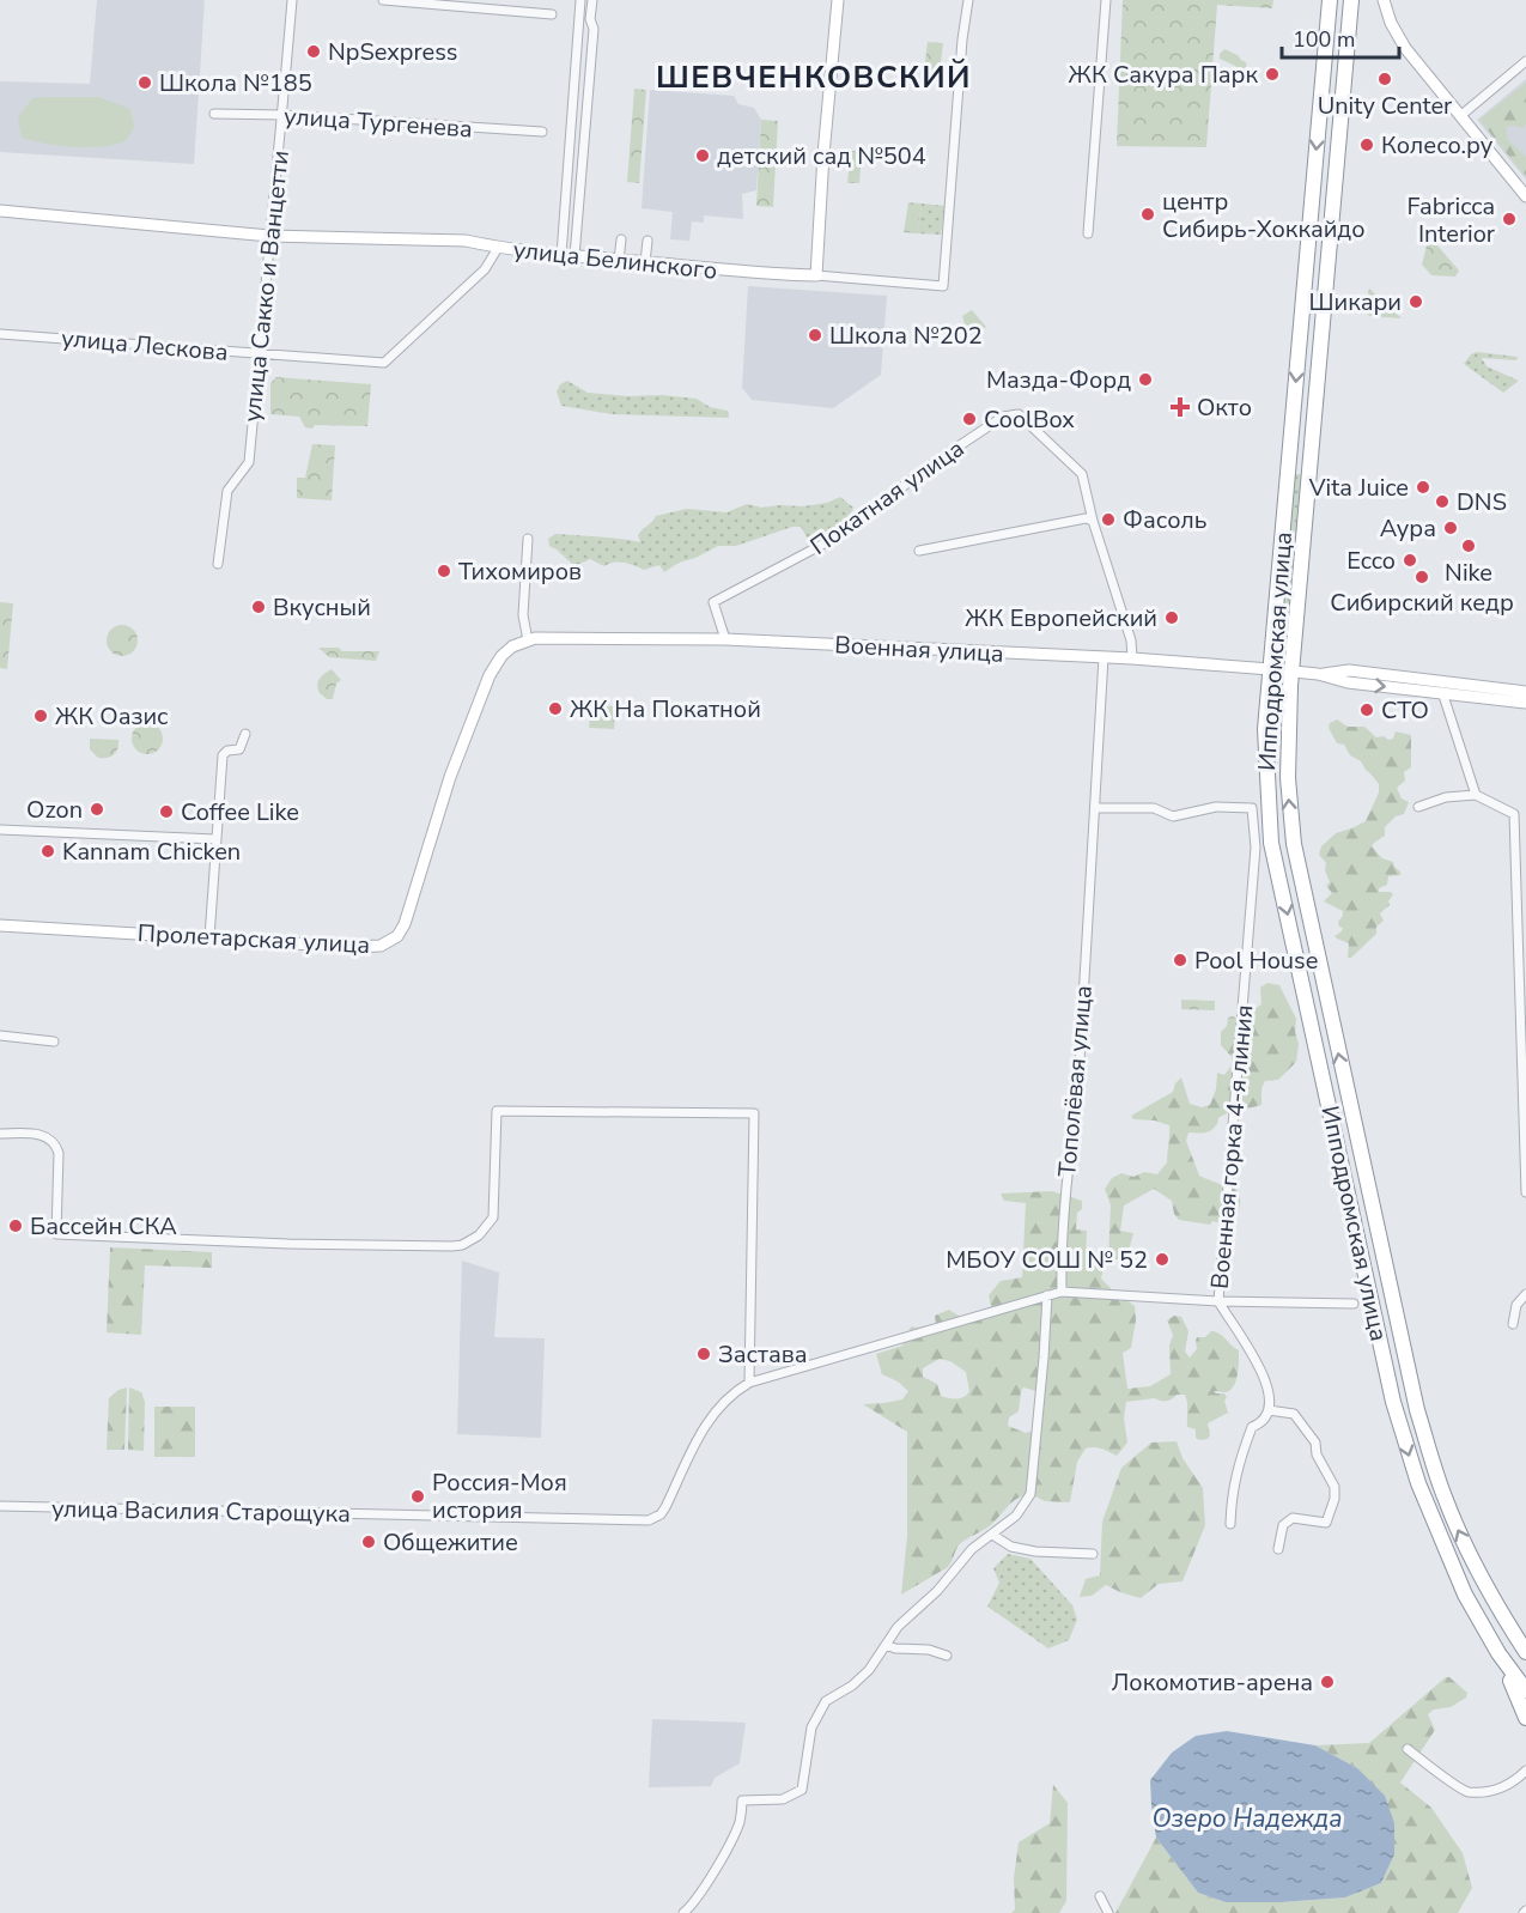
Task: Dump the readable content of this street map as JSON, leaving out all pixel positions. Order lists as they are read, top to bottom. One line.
{"streets":{"highway":["Ипподромская улица"],"main road":["улица Белинского","Военная улица","Пролетарская улица"],"street":["улица Тургенева","улица Сакко и Ванцетти","улица Лескова","Покатная улица","Тополёвая улица","Военная горка 4-я линия","улица Василия Старощука"]},"crossings":[["улица Тургенева","улица Сакко и Ванцетти"],["улица Белинского","улица Сакко и Ванцетти"],["улица Белинского","улица Лескова"],["улица Сакко и Ванцетти","улица Лескова"],["Покатная улица","Военная улица"],["Военная улица","Ипподромская улица"],["Военная улица","Пролетарская улица"],["Военная улица","Тополёвая улица"],["Тополёвая улица","Военная горка 4-я линия"]],"districts":["ШЕВЧЕНКОВСКИЙ"],"water":["Озеро Надежда"],"places":{"other":["NpSexpress","ЖК Сакура Парк","Unity Center","Школа №185","Колесо.ру","детский сад №504","центр Сибирь-Хоккайдо","Fabricca Interior","Шикари","Школа №202","Мазда-Форд","CoolBox","Vita Juice","DNS","Фасоль","Аура","Nike","Ecco","Тихомиров","Сибирский кедр","Вкусный","ЖК Европейский","ЖК На Покатной","СТО","ЖК Оазис","Ozon","Coffee Like","Kannam Chicken","Pool House","Бассейн СКА","МБОУ СОШ № 52","Застава","Россия-Моя история","Общежитие","Локомотив-арена"],"health":["Окто"]},"scale_bar":"100 m"}
